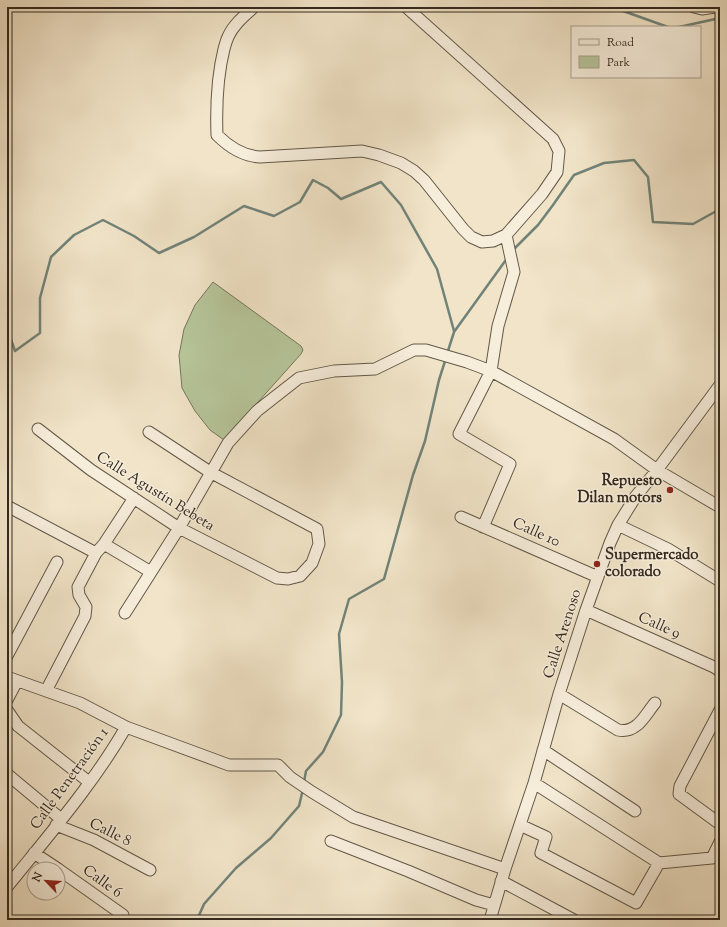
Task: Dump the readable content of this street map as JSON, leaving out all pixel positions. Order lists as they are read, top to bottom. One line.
{"streets":{"street":["Calle Agustín Bebeta","Calle 10","Calle 9","Calle Arenoso","Calle Penetración 1","Calle 8","Calle 6"]},"crossings":[["Calle 10","Calle Arenoso"],["Calle 9","Calle Arenoso"],["Calle Penetración 1","Calle 8"],["Calle Penetración 1","Calle 6"]],"places":["Repuesto Dilan motors","Supermercado colorado"],"legend":["Road","Park"],"north":"top left"}
